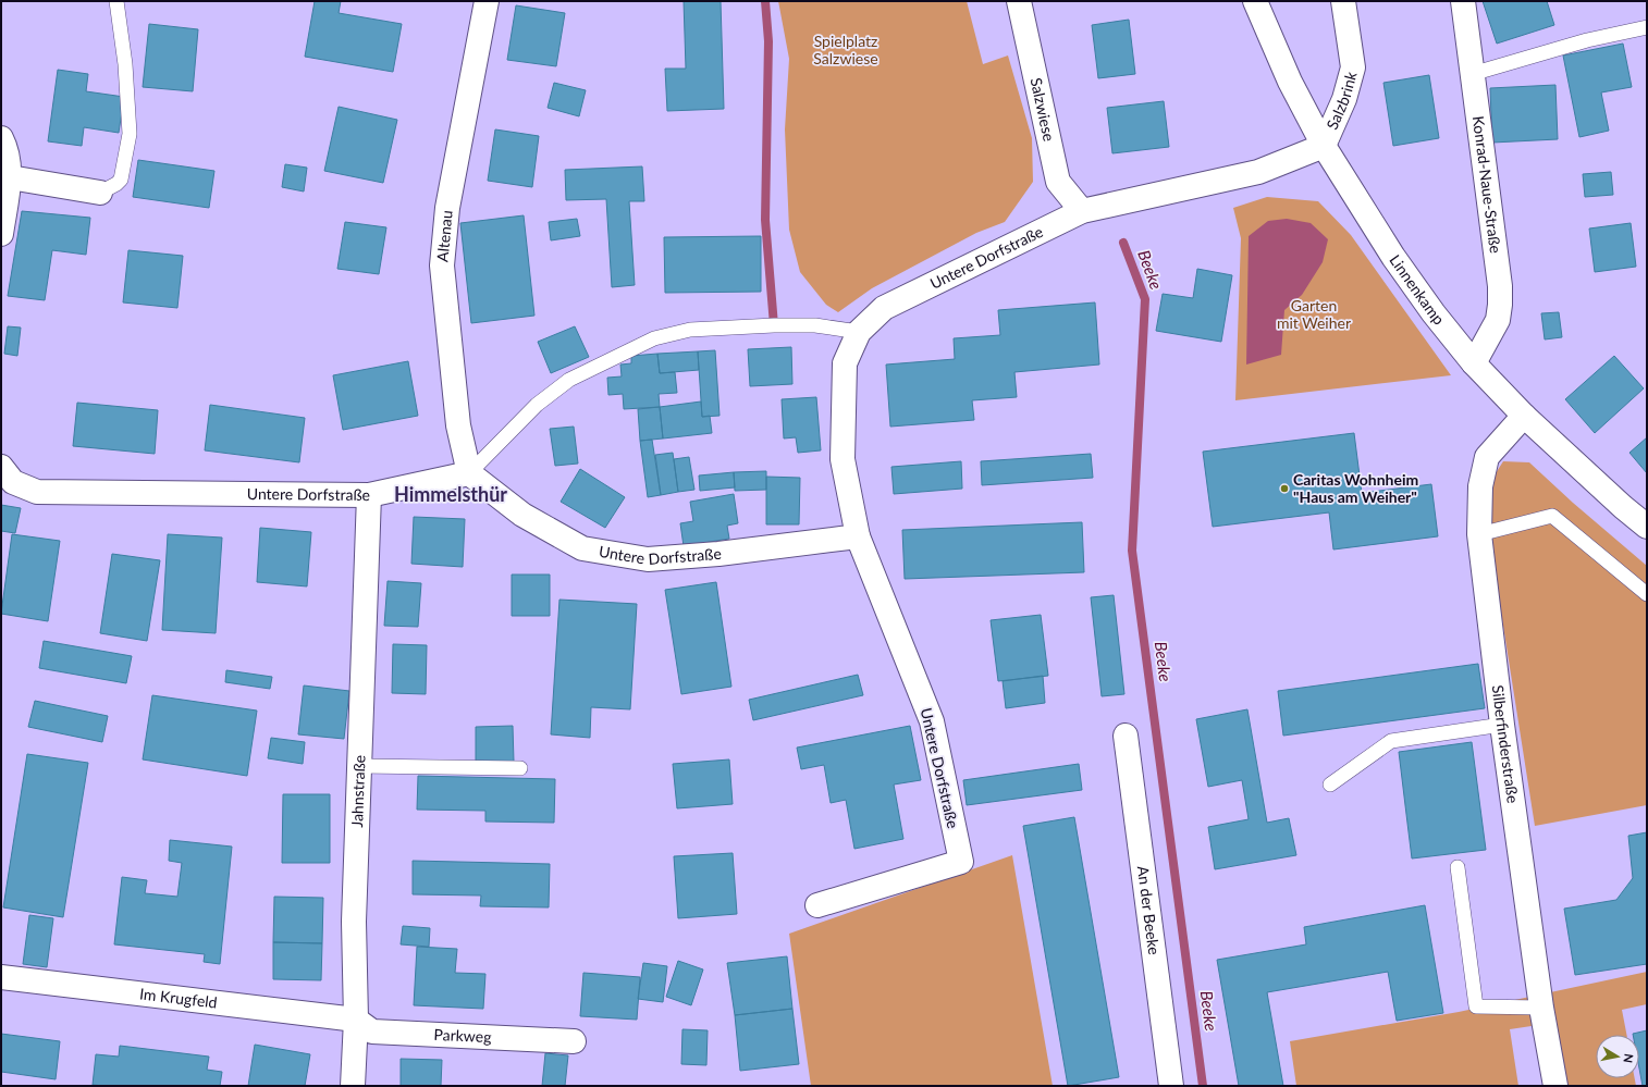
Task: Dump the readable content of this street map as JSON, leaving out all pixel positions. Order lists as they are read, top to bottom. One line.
{"streets":{"street":["Salzbrink","Salzwiese","Konrad-Naue-Straße","Altenau","Untere Dorfstraße","Linnenkamp","Silberfinderstraße","Jahnstraße","An der Beeke","Im Krugfeld","Parkweg"]},"crossings":[["Salzbrink","Untere Dorfstraße"],["Salzbrink","Linnenkamp"],["Salzwiese","Untere Dorfstraße"],["Konrad-Naue-Straße","Linnenkamp"],["Altenau","Untere Dorfstraße"],["Untere Dorfstraße","Linnenkamp"],["Untere Dorfstraße","Jahnstraße"],["Linnenkamp","Silberfinderstraße"],["Jahnstraße","Im Krugfeld"],["Jahnstraße","Parkweg"],["Im Krugfeld","Parkweg"]],"districts":["Himmelsthür"],"water":["Beeke"],"parks":["Spielplatz Salzwiese","Garten mit Weiher"],"places":["Caritas Wohnheim \"Haus am Weiher\""],"north":"right"}
